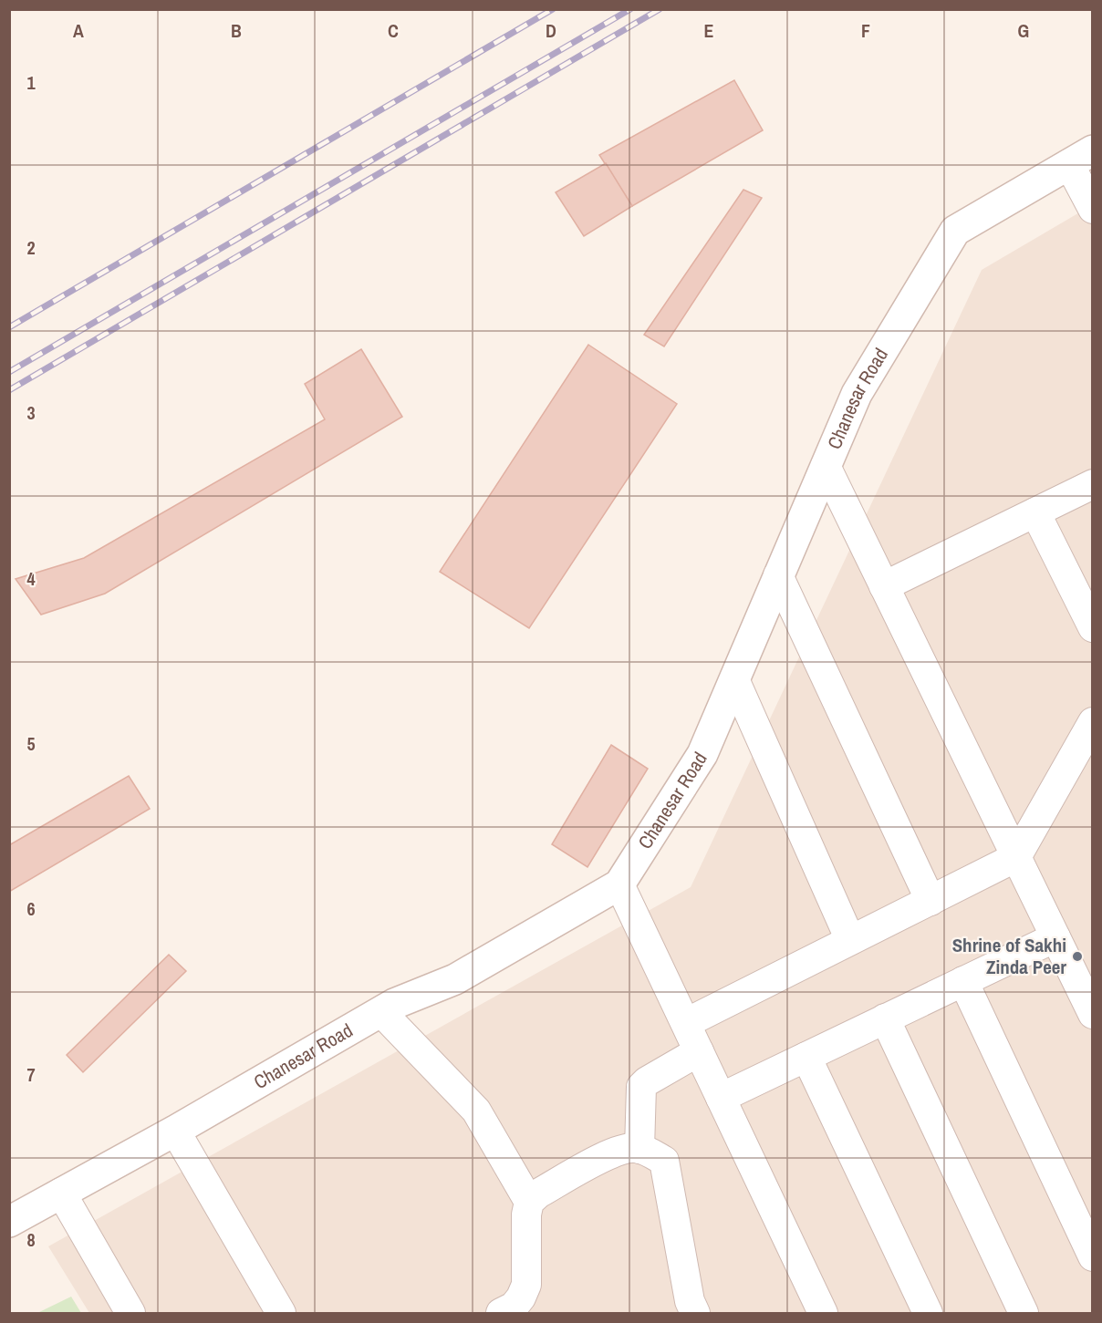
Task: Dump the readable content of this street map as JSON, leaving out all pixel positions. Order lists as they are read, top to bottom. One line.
{"streets":{"street":["Chanesar Road"]},"places":["Shrine of Sakhi Zinda Peer"],"grid":{"columns":["A","B","C","D","E","F","G"],"rows":["1","2","3","4","5","6","7","8"]}}
